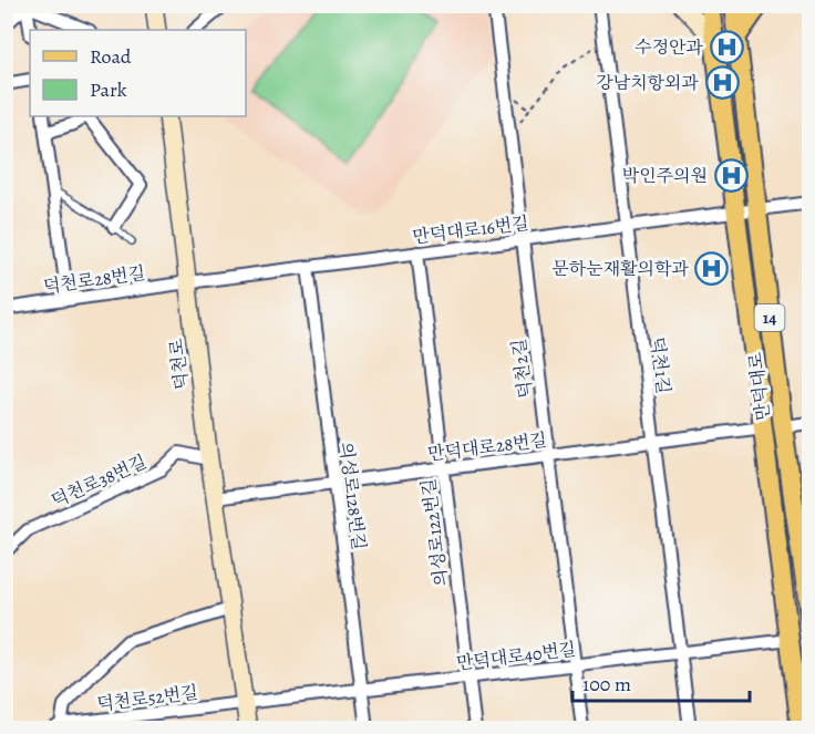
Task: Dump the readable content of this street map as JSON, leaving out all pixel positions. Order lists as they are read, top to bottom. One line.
{"streets":{"main road":["14","덕천로","만덕대로"],"street":["만덕대로16번길","덕천로28번길","덕천1길","덕천2길","만덕대로28번길","덕천로38번길","의성로128번길","의성로122번길","만덕대로40번길","덕천로52번길"]},"crossings":[["만덕대로16번길","덕천로28번길"],["만덕대로16번길","덕천로"],["만덕대로16번길","덕천1길"],["만덕대로16번길","덕천2길"],["만덕대로16번길","만덕대로"],["만덕대로16번길","의성로128번길"],["만덕대로16번길","의성로122번길"],["덕천로28번길","덕천로"],["덕천로","만덕대로28번길"],["덕천로","덕천로38번길"],["덕천로","만덕대로40번길"],["덕천로","덕천로52번길"],["덕천1길","만덕대로28번길"],["덕천1길","만덕대로40번길"],["덕천2길","만덕대로28번길"],["덕천2길","만덕대로40번길"],["만덕대로","만덕대로28번길"],["만덕대로","만덕대로40번길"],["만덕대로28번길","의성로128번길"],["만덕대로28번길","의성로122번길"],["의성로128번길","만덕대로40번길"],["의성로122번길","만덕대로40번길"],["만덕대로40번길","덕천로52번길"]],"places":{"hospital":["수정안과","강남치항외과","박인주의원","문하눈재활의학과"]},"legend":["Road","Park"],"scale_bar":"100 m"}
